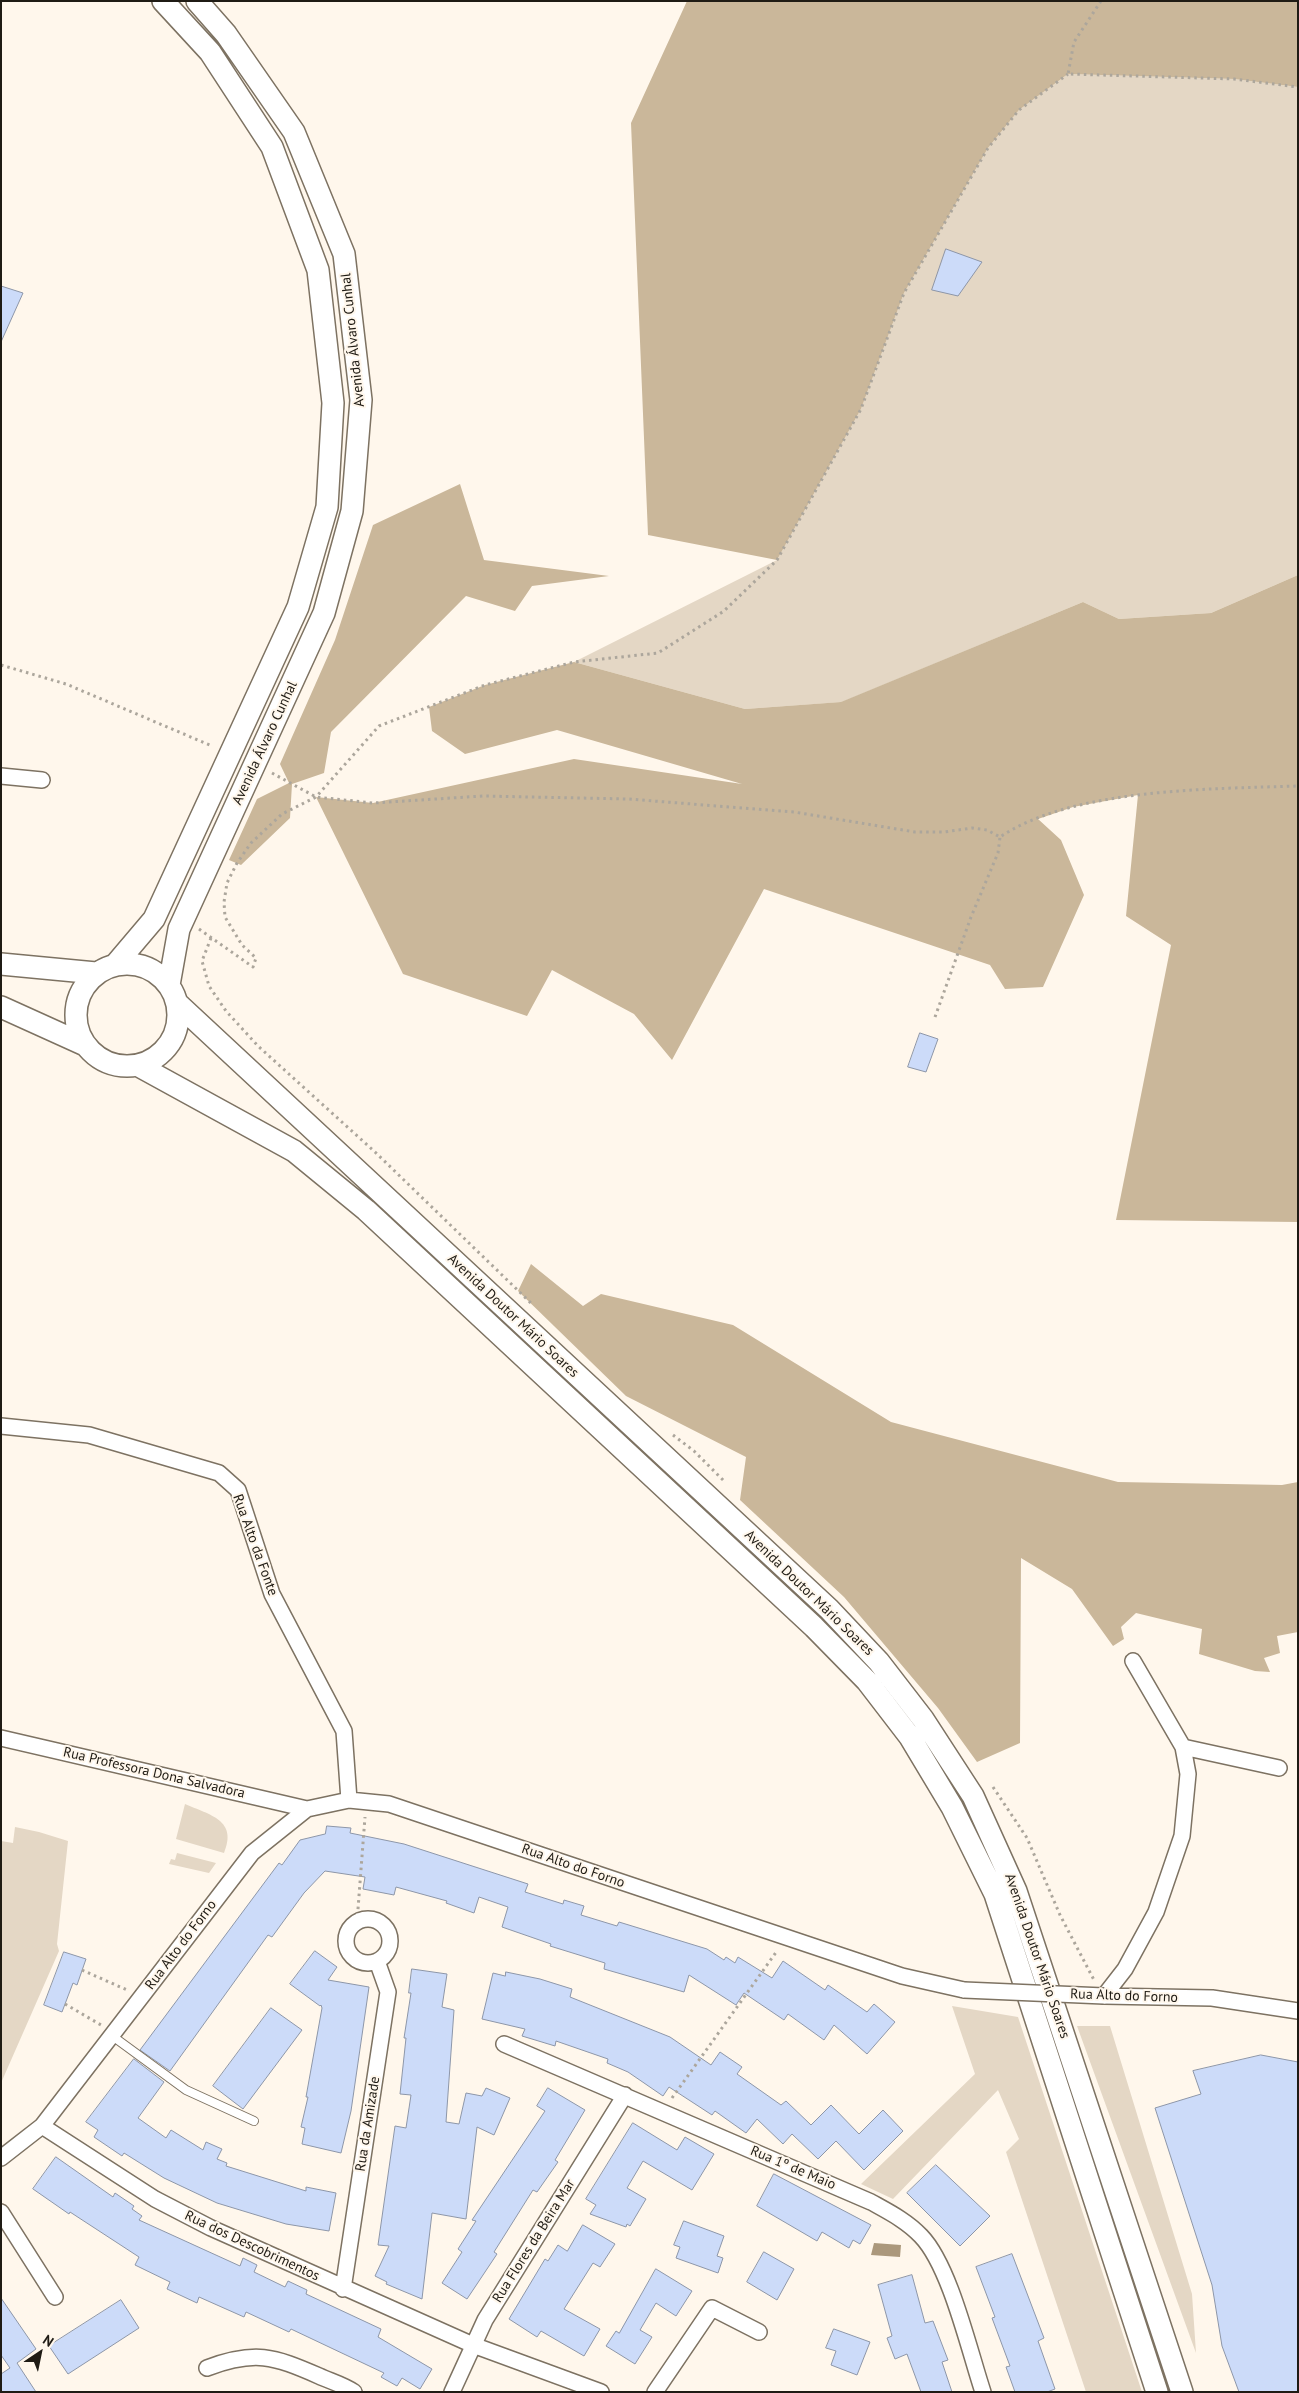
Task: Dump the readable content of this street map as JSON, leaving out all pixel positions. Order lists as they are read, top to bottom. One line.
{"streets":{"main road":["Avenida Álvaro Cunhal","Avenida Doutor Mário Soares"],"street":["Rua Alto da Fonte","Rua Professora Dona Salvadora","Rua Alto do Forno","Rua da Amizade","Rua 1º de Maio","Rua Flores da Beira Mar","Rua dos Descobrimentos"]},"crossings":[["Avenida Álvaro Cunhal","Avenida Doutor Mário Soares"],["Rua Alto da Fonte","Rua Alto do Forno"],["Rua Professora Dona Salvadora","Rua Alto do Forno"],["Rua Alto do Forno","Rua dos Descobrimentos"],["Rua da Amizade","Rua dos Descobrimentos"],["Rua 1º de Maio","Rua Flores da Beira Mar"],["Rua Flores da Beira Mar","Rua dos Descobrimentos"]],"north":"top right"}
